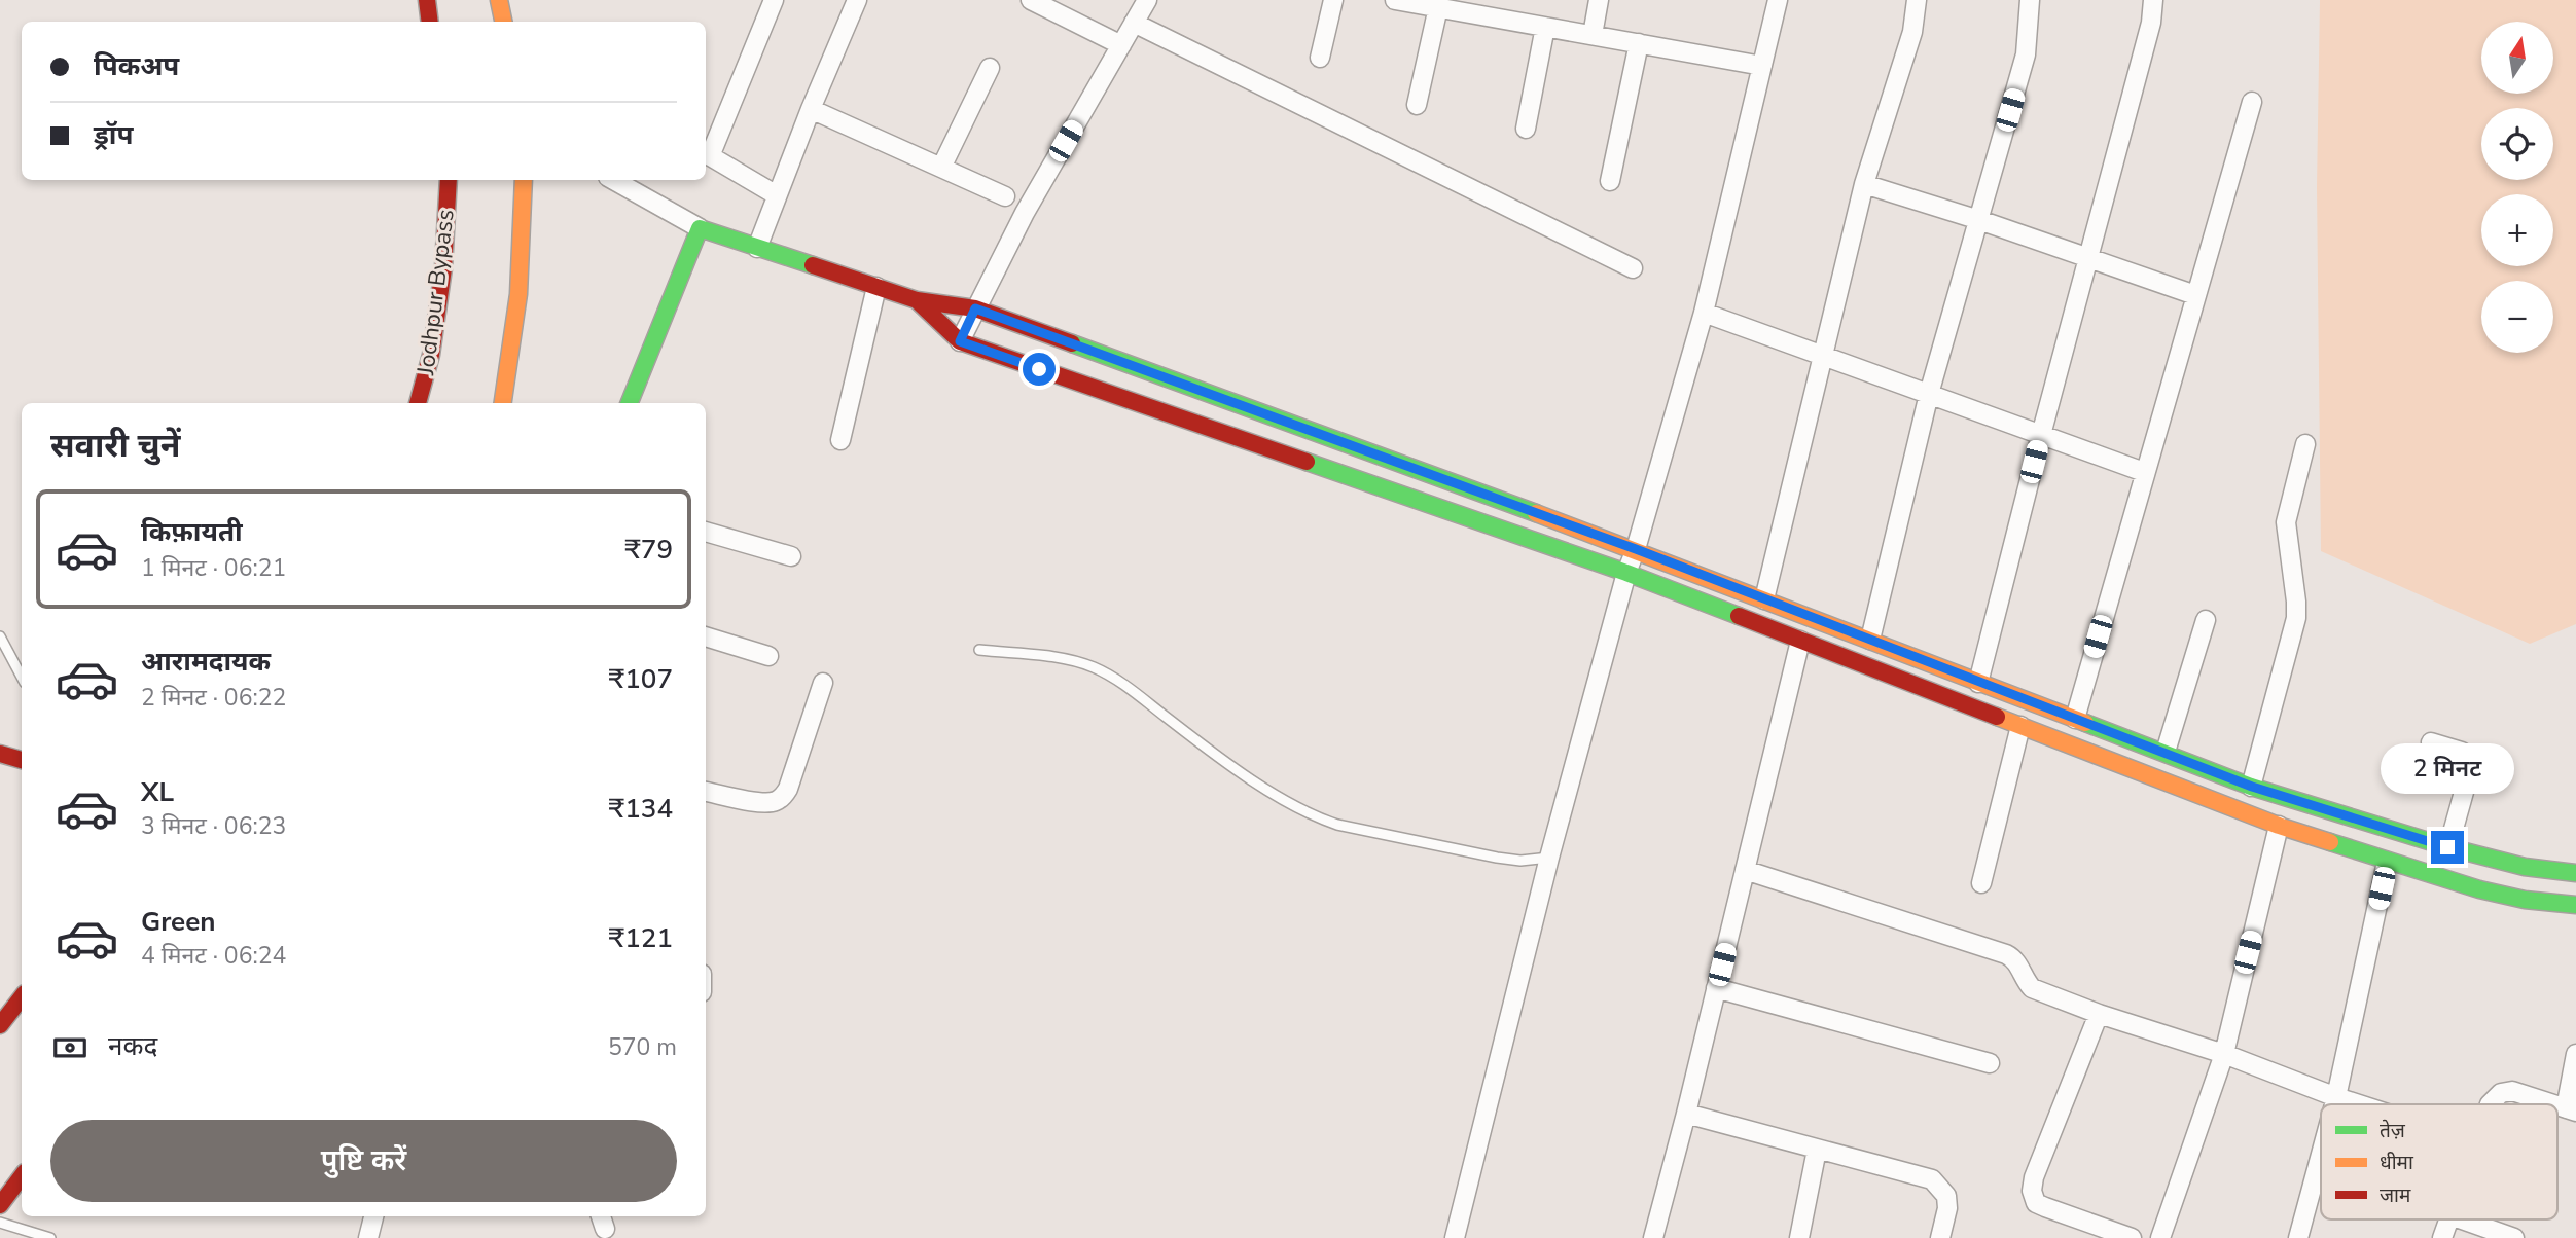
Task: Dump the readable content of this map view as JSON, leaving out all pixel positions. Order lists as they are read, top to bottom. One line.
{"streets":{"main road":["Jodhpur Bypass"]},"legend":["तेज़","धीमा","जाम"],"north":"top","page":{"map_buttons":["+","−"],"banner":["पिकअप","ड्रॉप"],"heading":"सवारी चुनें","list":[{"name":"किफ़ायती","note":"1 मिनट · 06:21","value":"₹79"},{"name":"आरामदायक","note":"2 मिनट · 06:22","value":"₹107"},{"name":"XL","note":"3 मिनट · 06:23","value":"₹134"},{"name":"Green","note":"4 मिनट · 06:24","value":"₹121"}],"bubble":"2 मिनट","pay":["नकद","570 m"],"buttons":"पुष्टि करें"}}
